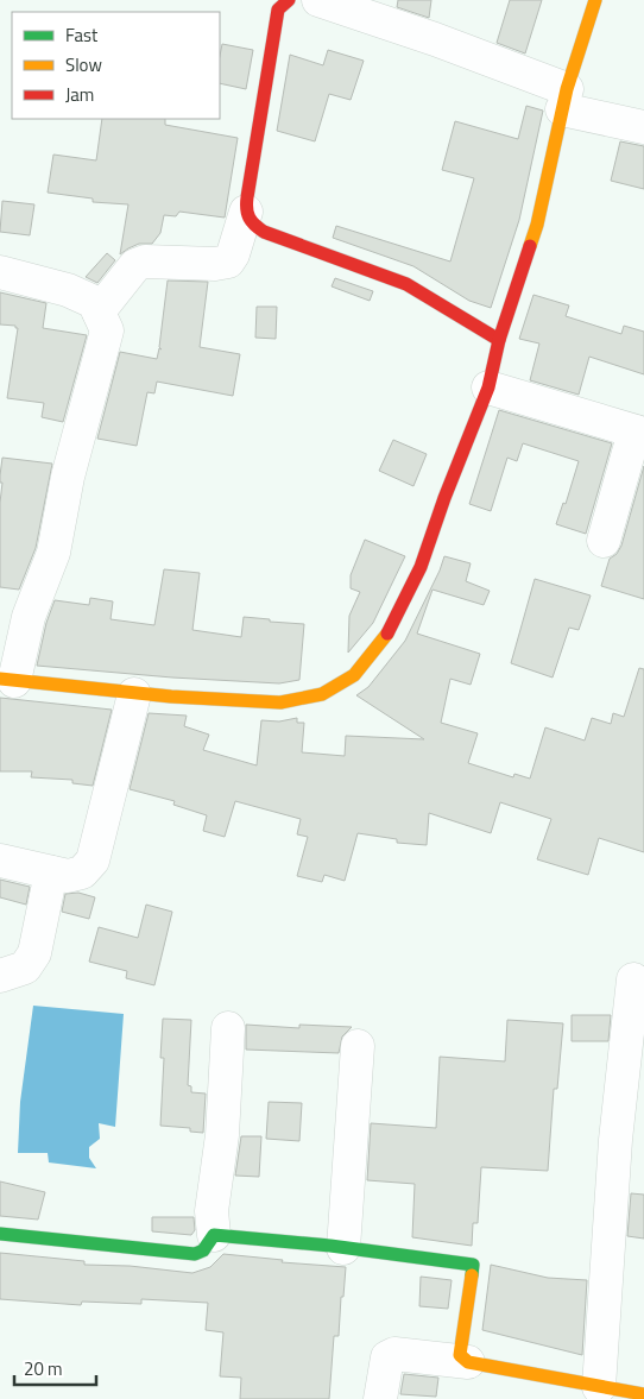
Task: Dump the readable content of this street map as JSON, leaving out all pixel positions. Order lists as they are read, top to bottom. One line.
{"legend":["Fast","Slow","Jam"],"scale_bar":"20 m"}
